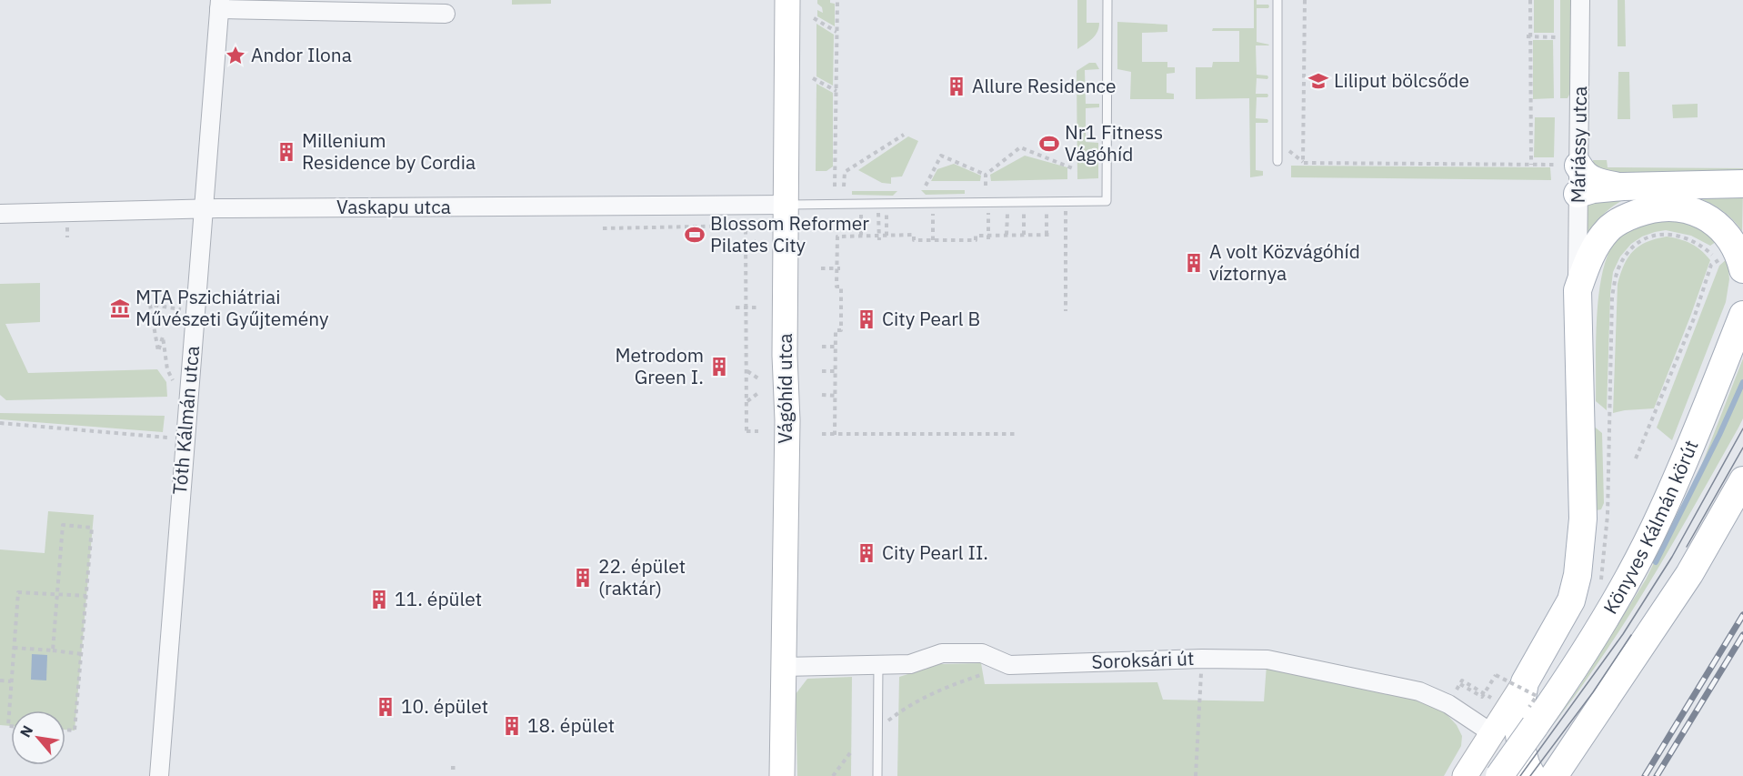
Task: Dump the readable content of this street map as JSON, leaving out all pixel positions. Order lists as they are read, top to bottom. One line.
{"streets":{"main road":["Könyves Kálmán körút"],"street":["Máriássy utca","Vaskapu utca","Vágóhíd utca","Tóth Kálmán utca","Soroksári út"]},"crossings":[["Vaskapu utca","Vágóhíd utca"],["Vaskapu utca","Tóth Kálmán utca"],["Vágóhíd utca","Soroksári út"]],"places":{"place":["Andor Ilona"],"school or university":["Liliput bölcsőde"],"building":["Allure Residence","Millenium Residence by Cordia","A volt Közvágóhíd víztornya","City Pearl B","Metrodom Green I.","City Pearl II.","22. épület (raktár)","11. épület","10. épület","18. épület"],"sports":["Nr1 Fitness Vágóhíd","Blossom Reformer Pilates City"],"museum":["MTA Pszichiátriai Művészeti Gyűjtemény"]},"north":"top left"}
